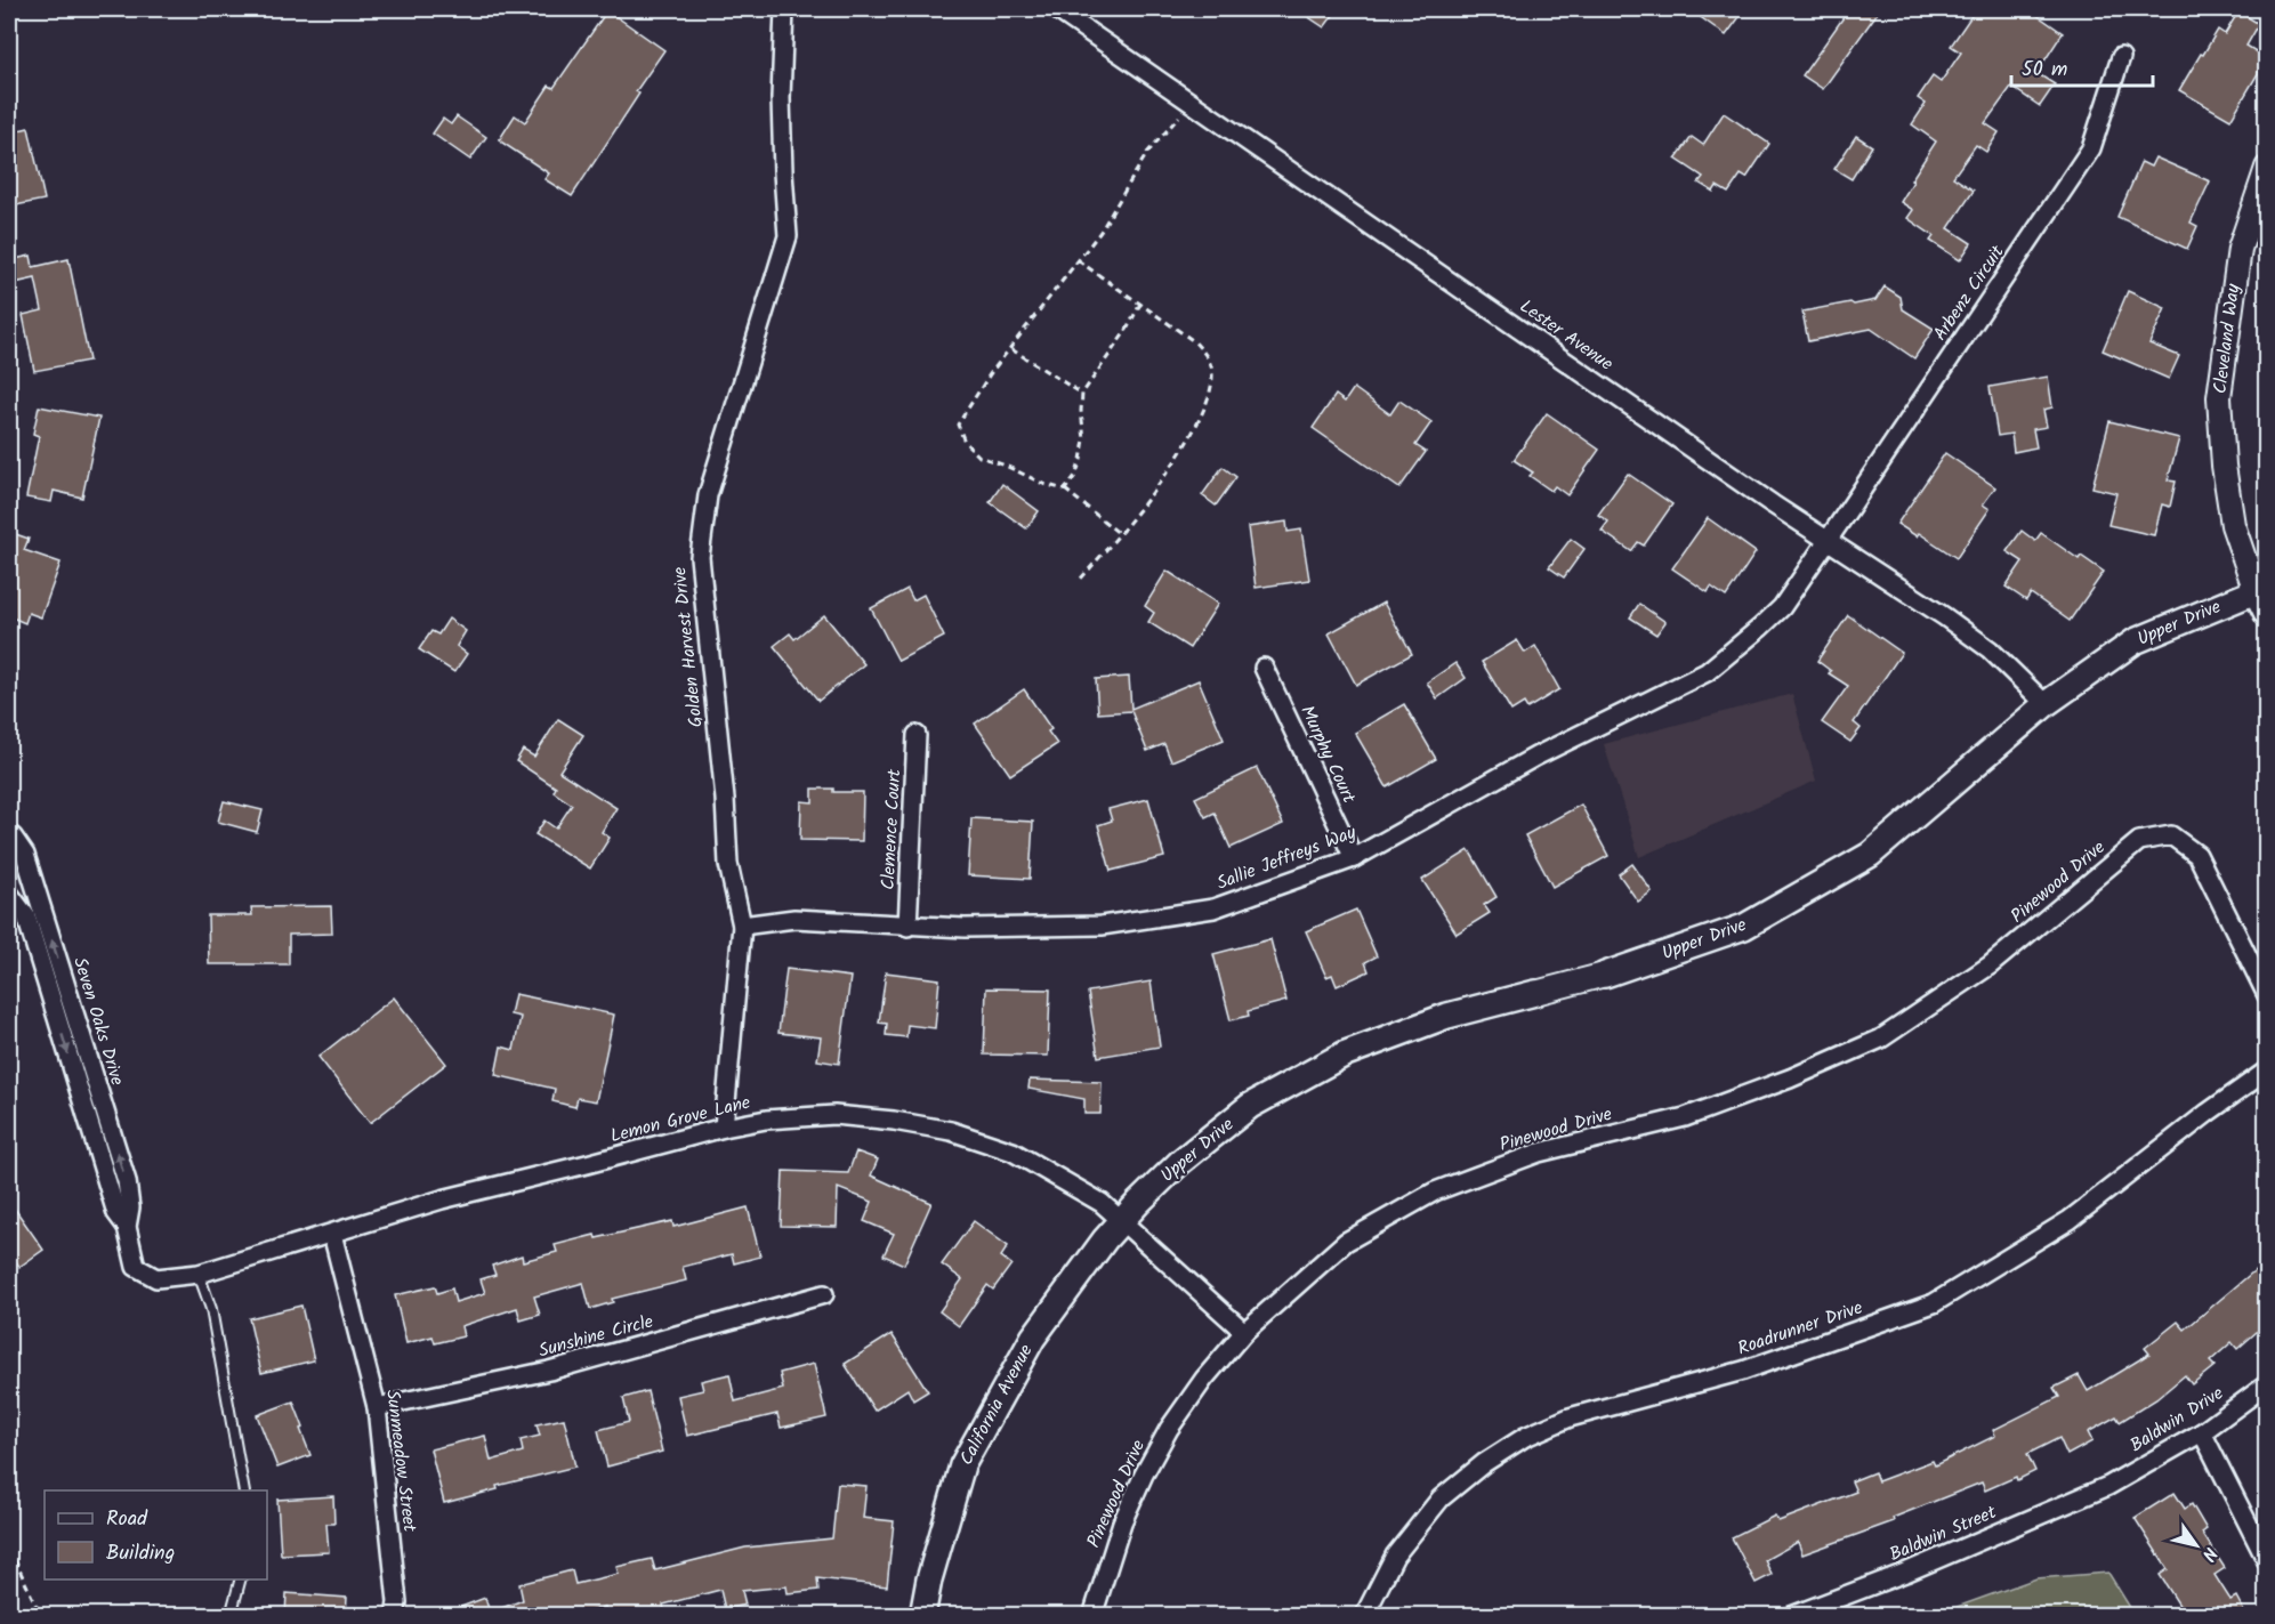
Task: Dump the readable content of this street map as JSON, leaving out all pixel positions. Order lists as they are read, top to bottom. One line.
{"streets":{"main road":["Upper Drive","California Avenue"],"street":["Arbenz Circuit","Lester Avenue","Cleveland Way","Golden Harvest Drive","Murphy Court","Clemence Court","Sallie Jeffreys Way","Pinewood Drive","Seven Oaks Drive","Lemon Grove Lane","Roadrunner Drive","Sunshine Circle","Baldwin Drive","Sunmeadow Street","Baldwin Street"]},"crossings":[["Arbenz Circuit","Lester Avenue"],["Arbenz Circuit","Sallie Jeffreys Way"],["Lester Avenue","Upper Drive"],["Lester Avenue","Sallie Jeffreys Way"],["Cleveland Way","Upper Drive"],["Upper Drive","Lemon Grove Lane"],["Upper Drive","California Avenue"],["Golden Harvest Drive","Sallie Jeffreys Way"],["Golden Harvest Drive","Lemon Grove Lane"],["Murphy Court","Sallie Jeffreys Way"],["Clemence Court","Sallie Jeffreys Way"],["Pinewood Drive","Lemon Grove Lane"],["Seven Oaks Drive","Lemon Grove Lane"],["Lemon Grove Lane","California Avenue"],["Lemon Grove Lane","Sunmeadow Street"],["Sunshine Circle","Sunmeadow Street"],["Baldwin Drive","Baldwin Street"]],"legend":["Road","Building"],"scale_bar":"50 m","north":"bottom right"}
